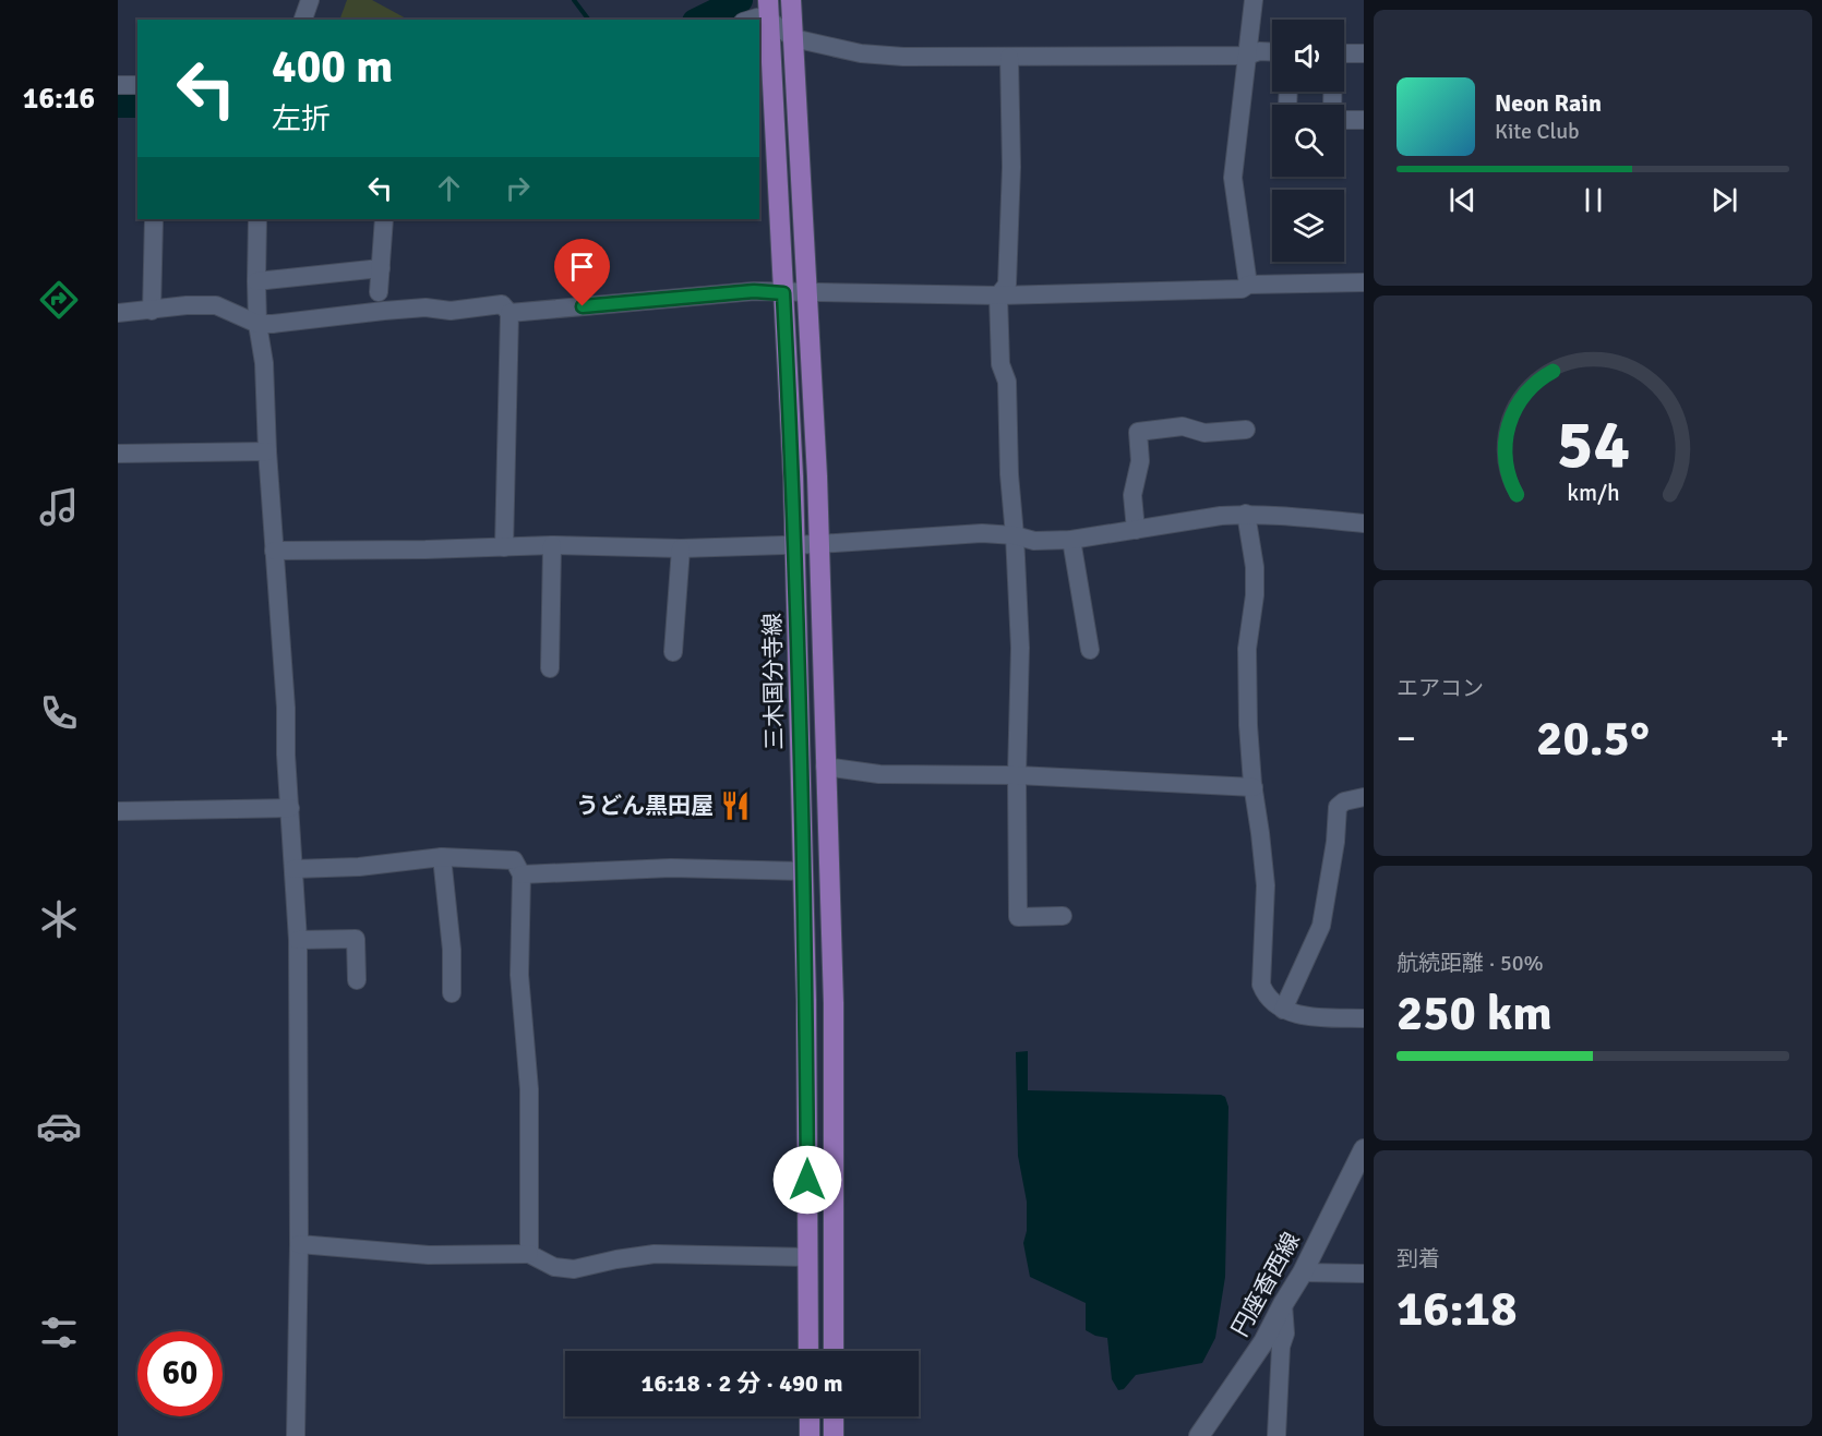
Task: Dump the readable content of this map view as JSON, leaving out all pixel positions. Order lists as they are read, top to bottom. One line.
{"streets":{"main road":["三木国分寺線","円座香西線"]},"places":{"restaurant":["うどん黒田屋"]},"page":{"tabs":"16:16","turn":["400 m","左折"],"song":["Neon Rain","Kite Club"],"tile":["エアコン",["航続距離 · 50%","250 km"],["到着","16:18"]],"heat":["−","20.5°","+"],"limit":"60","trip":"16:18 · 2 分 · 490 m","gauge":["54","km/h"]}}
